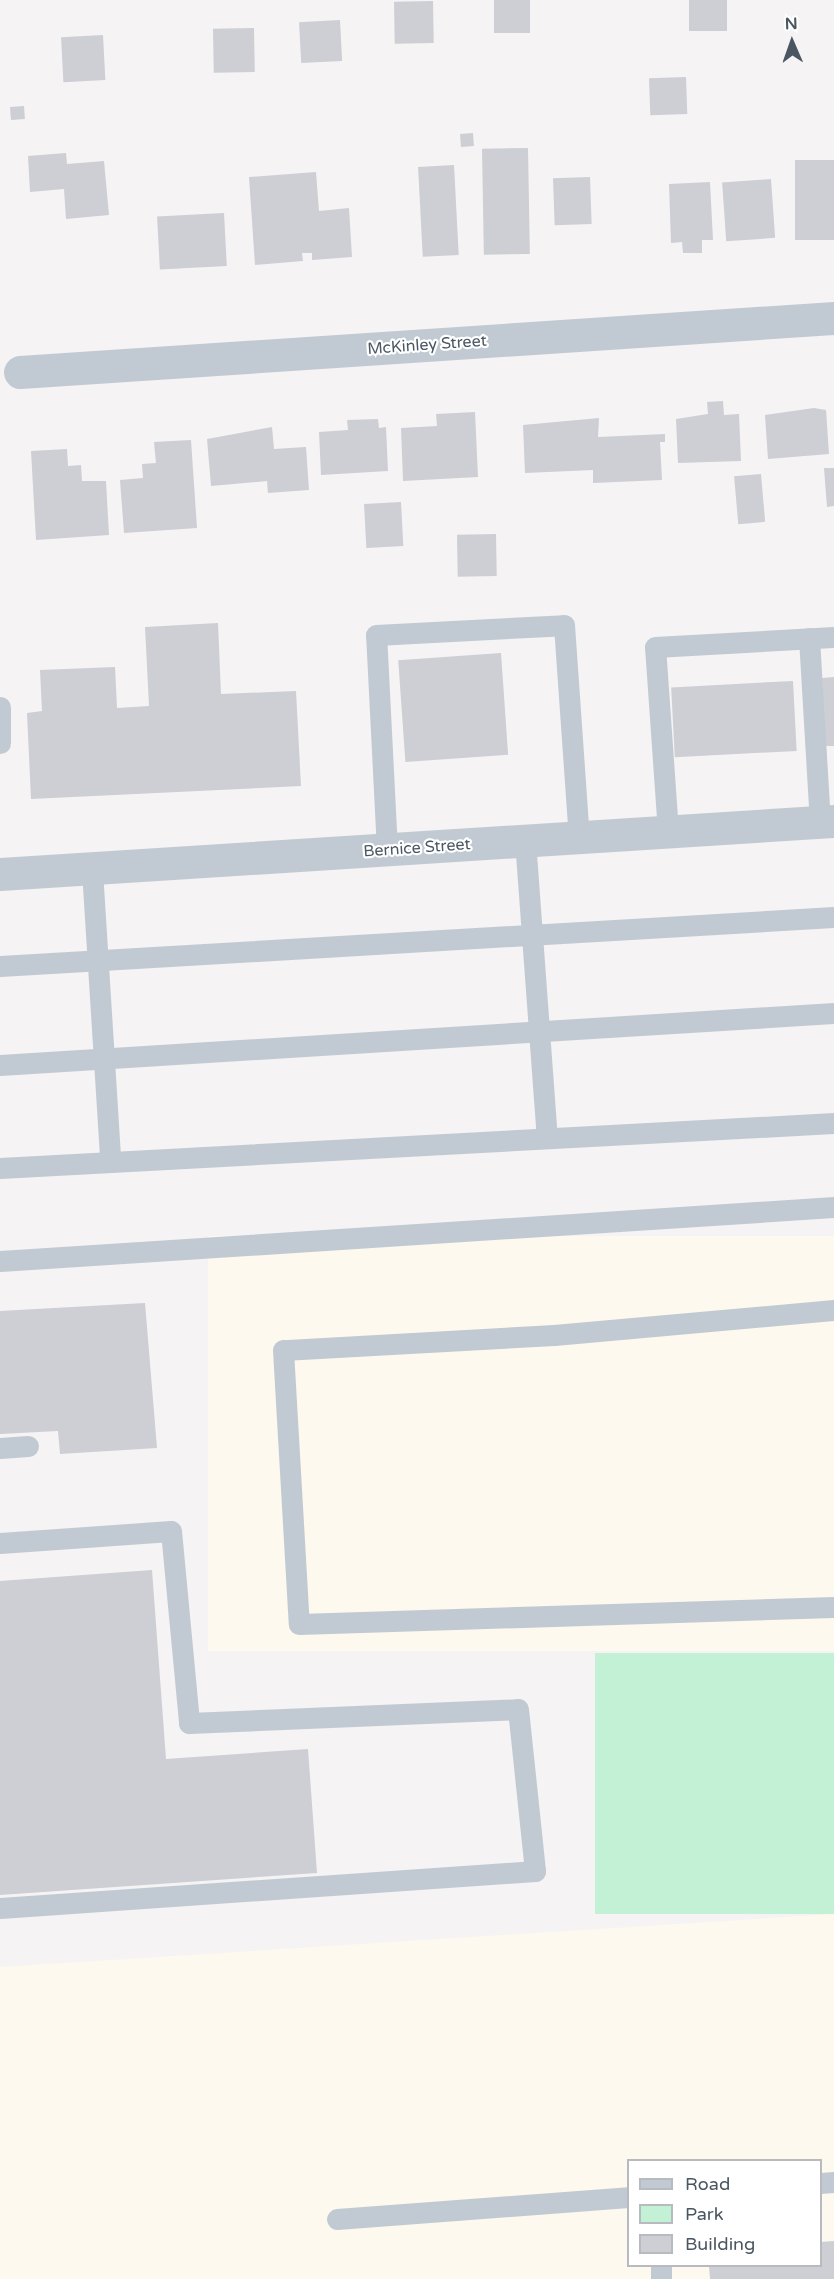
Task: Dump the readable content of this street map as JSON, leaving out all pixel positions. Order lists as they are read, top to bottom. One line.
{"streets":{"street":["McKinley Street","Bernice Street"]},"legend":["Road","Park","Building"],"north":"top"}
